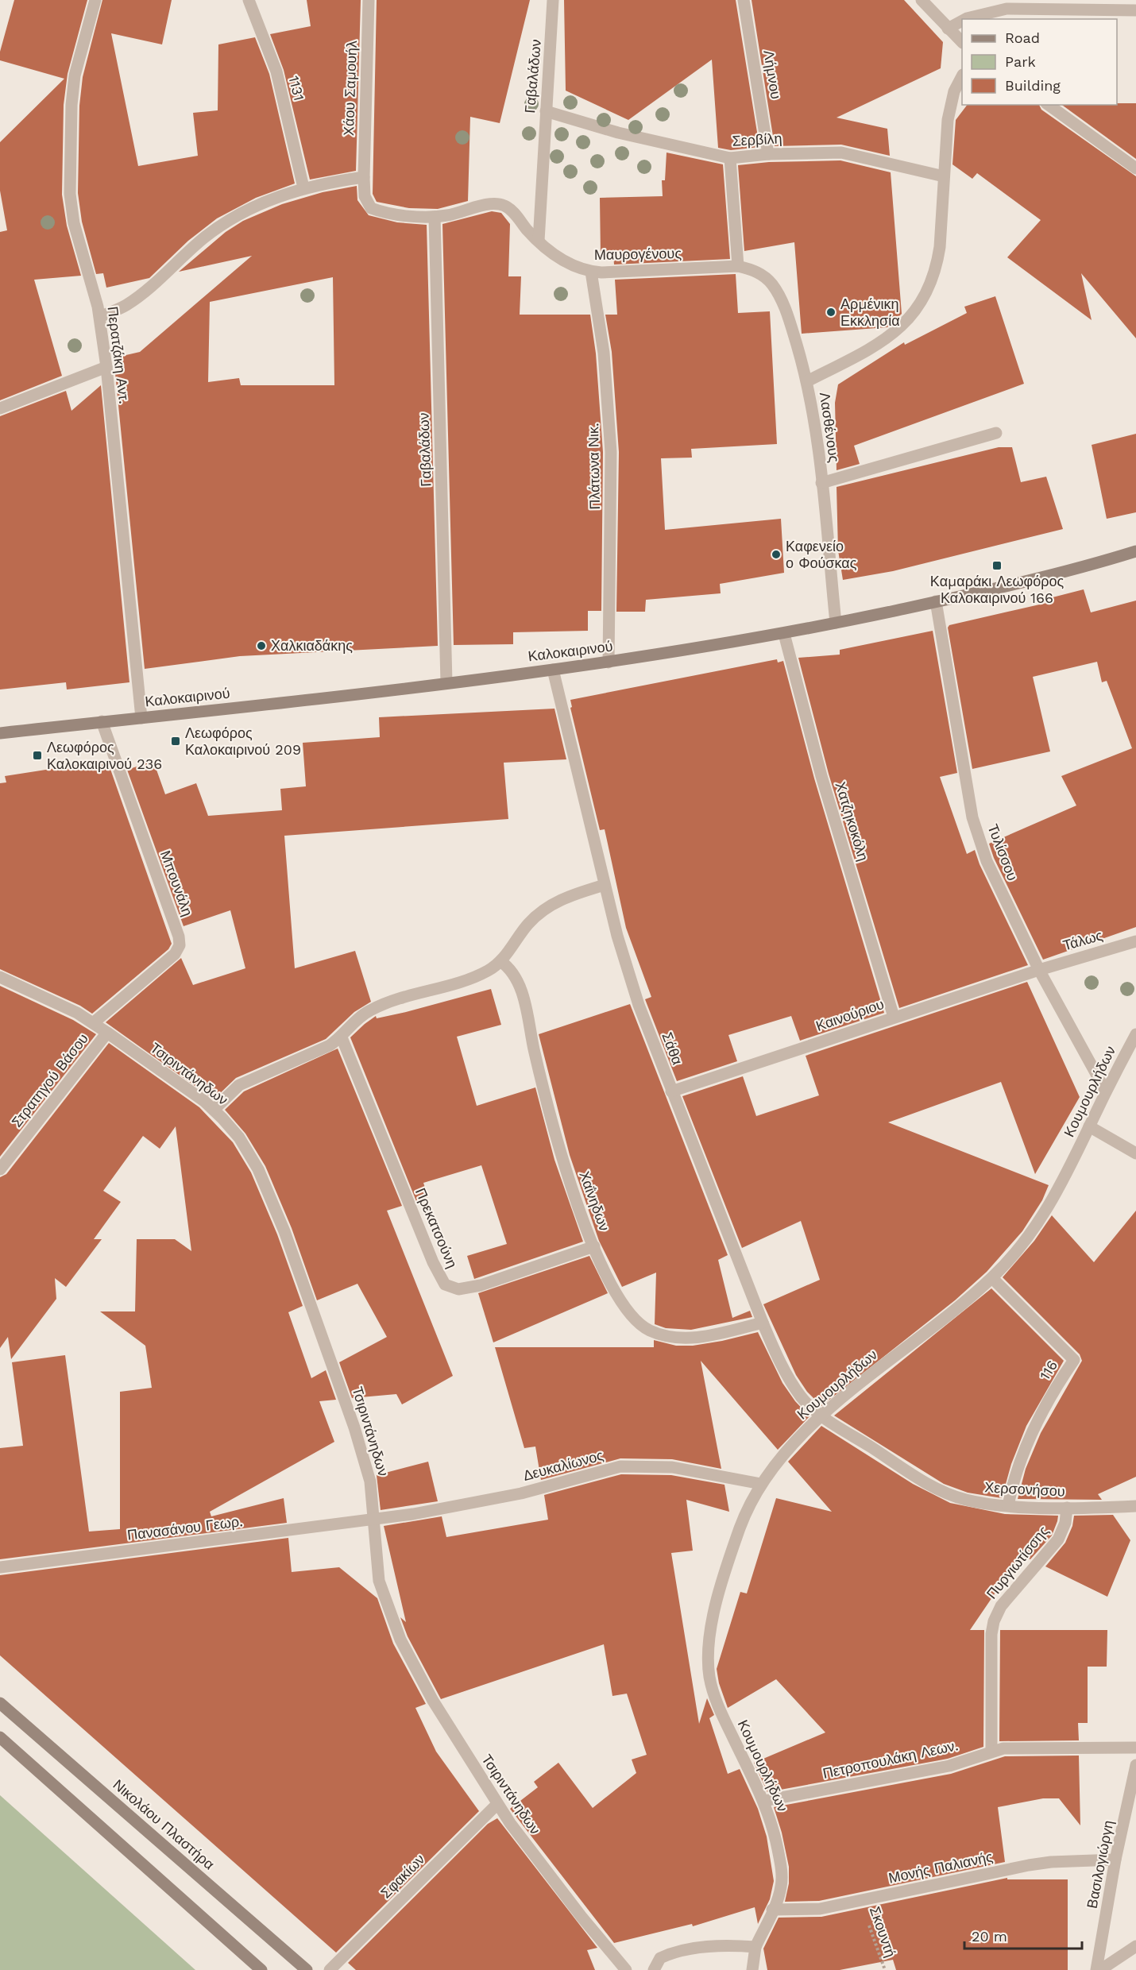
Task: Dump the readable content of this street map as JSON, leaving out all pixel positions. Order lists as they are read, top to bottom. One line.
{"streets":{"main road":["Καλοκαιρινού","Νικολάου Πλαστήρα"],"street":["Λήμνου","Γαβαλάδων","1131","Χάου Σαμουήλ","Σερβίλη","Μαυρογένους","Περατζάκη Αντ.","Λασθένους","Πλάτωνα Νικ.","Χατζηκοκόλη","Τυλίσσου","Μπουνάλη","Τάλως","Καινούριου","Σάθα","Τσιριντάνηδων","Στρατηγού Βάσου","Κουμουρλήδων","Χαΐνηδων","Πρεκατσούνη","116","Δευκαλίωνος","Χερσονήσου","Πανασάνου Γεωρ.","Πυργιωτίσσης","Πετροπουλάκη Λεων.","Βασιλογιώργη","Μονής Παλιανής","Σφακίων"],"path":["Σκουντή"]},"crossings":[["Λήμνου","Σερβίλη"],["Γαβαλάδων","Σερβίλη"],["Γαβαλάδων","Μαυρογένους"],["Γαβαλάδων","Καλοκαιρινού"],["Χάου Σαμουήλ","Μαυρογένους"],["Σερβίλη","Λασθένους"],["Μαυρογένους","Λασθένους"],["Μαυρογένους","Πλάτωνα Νικ."],["Περατζάκη Αντ.","Καλοκαιρινού"],["Λασθένους","Καλοκαιρινού"],["Πλάτωνα Νικ.","Καλοκαιρινού"],["Καλοκαιρινού","Χατζηκοκόλη"],["Καλοκαιρινού","Τυλίσσου"],["Καλοκαιρινού","Μπουνάλη"],["Καλοκαιρινού","Σάθα"],["Χατζηκοκόλη","Καινούριου"],["Τυλίσσου","Τάλως"],["Τυλίσσου","Καινούριου"],["Τυλίσσου","Κουμουρλήδων"],["Μπουνάλη","Τσιριντάνηδων"],["Τάλως","Καινούριου"],["Καινούριου","Σάθα"],["Σάθα","Κουμουρλήδων"],["Σάθα","Χαΐνηδων"],["Σάθα","Χερσονήσου"],["Τσιριντάνηδων","Στρατηγού Βάσου"],["Τσιριντάνηδων","Δευκαλίωνος"],["Τσιριντάνηδων","Πανασάνου Γεωρ."],["Τσιριντάνηδων","Σφακίων"],["Κουμουρλήδων","116"],["Κουμουρλήδων","Δευκαλίωνος"],["Κουμουρλήδων","Χερσονήσου"],["Κουμουρλήδων","Πετροπουλάκη Λεων."],["Κουμουρλήδων","Μονής Παλιανής"],["Χαΐνηδων","Πρεκατσούνη"],["116","Χερσονήσου"],["Δευκαλίωνος","Πανασάνου Γεωρ."],["Χερσονήσου","Πυργιωτίσσης"],["Πυργιωτίσσης","Πετροπουλάκη Λεων."],["Βασιλογιώργη","Μονής Παλιανής"],["Μονής Παλιανής","Σκουντή"]],"places":{"other":["Αρμένικη Εκκλησία","Καφενείο ο Φούσκας","Χαλκιαδάκης"],"transit":["Καμαράκι Λεωφόρος Καλοκαιρινού 166","Λεωφόρος Καλοκαιρινού 209","Λεωφόρος Καλοκαιρινού 236"]},"legend":["Road","Park","Building"],"scale_bar":"20 m"}
